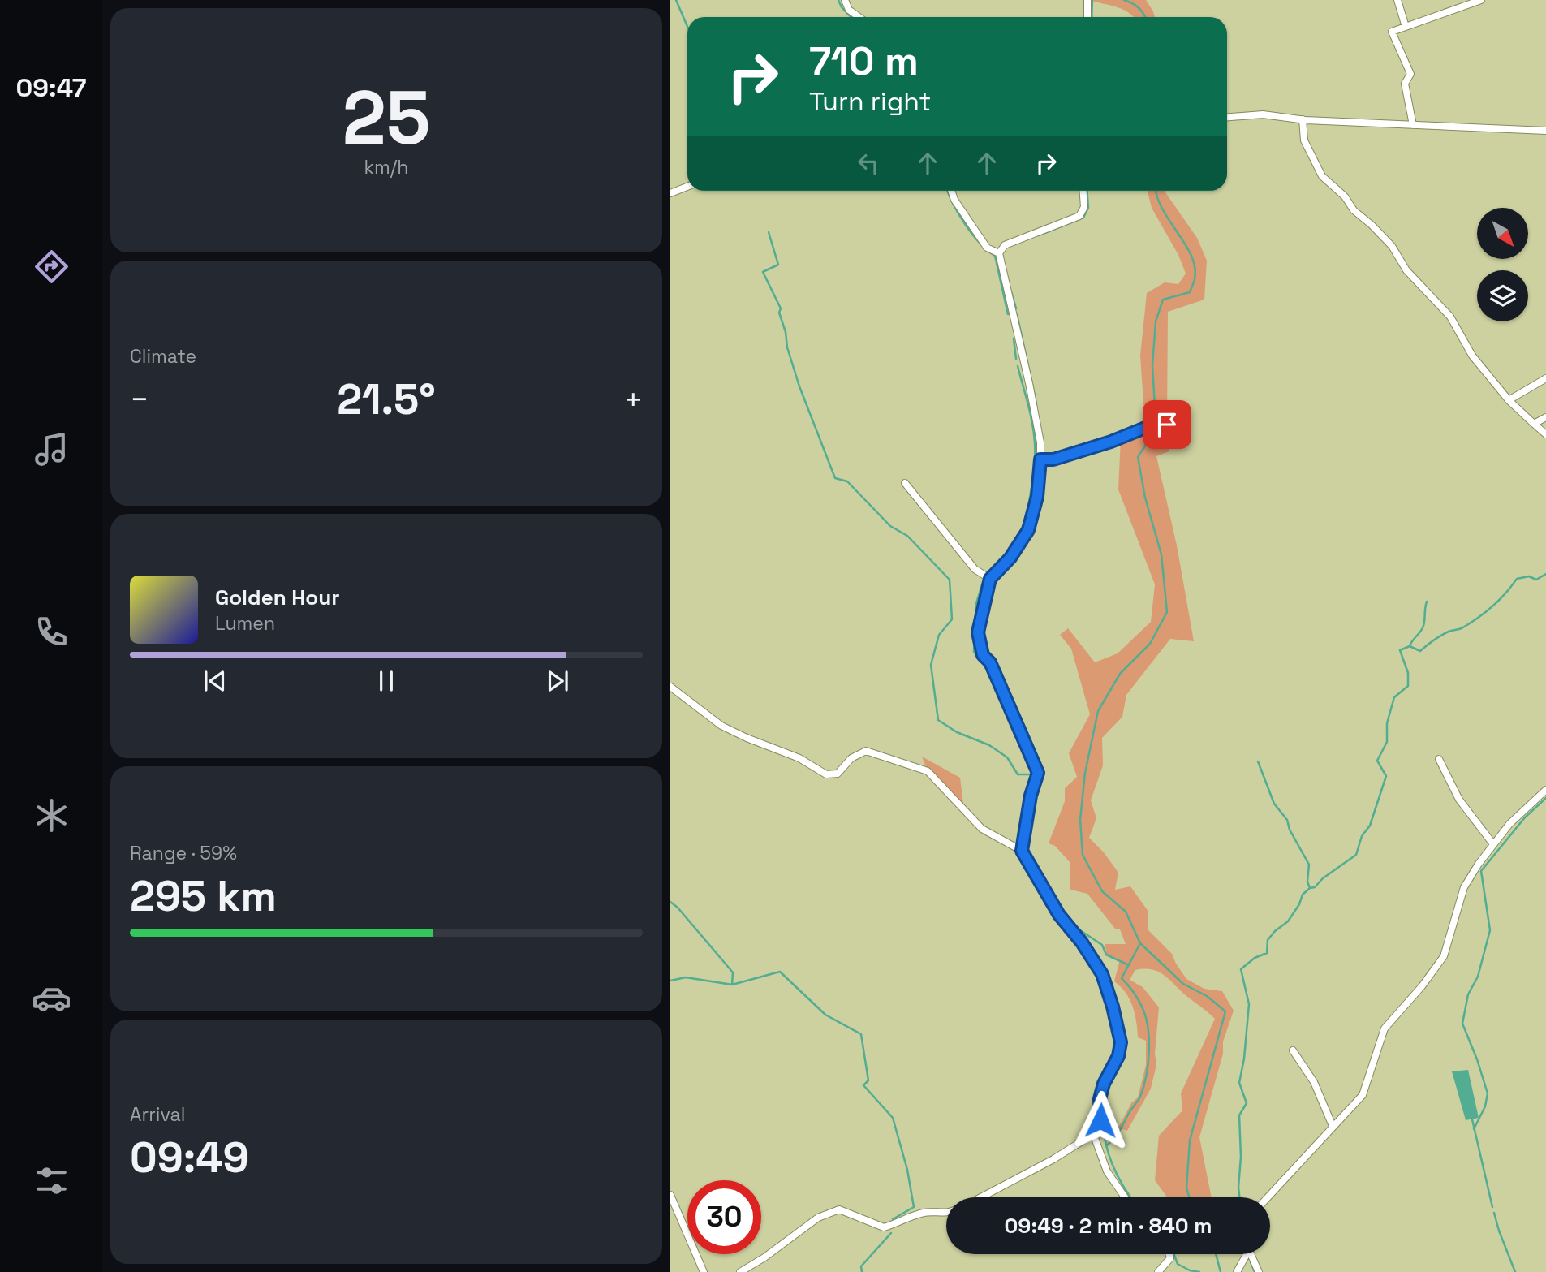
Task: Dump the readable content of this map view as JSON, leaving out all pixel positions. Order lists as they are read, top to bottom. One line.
{"north":"bottom right","page":{"tabs":"09:47","tile":[["25","km/h"],"Climate",["Range · 59%","295 km"],["Arrival","09:49"]],"turn":["710 m","Turn right"],"heat":["−","21.5°","+"],"song":["Golden Hour","Lumen"],"limit":"30","trip":"09:49 · 2 min · 840 m"}}
